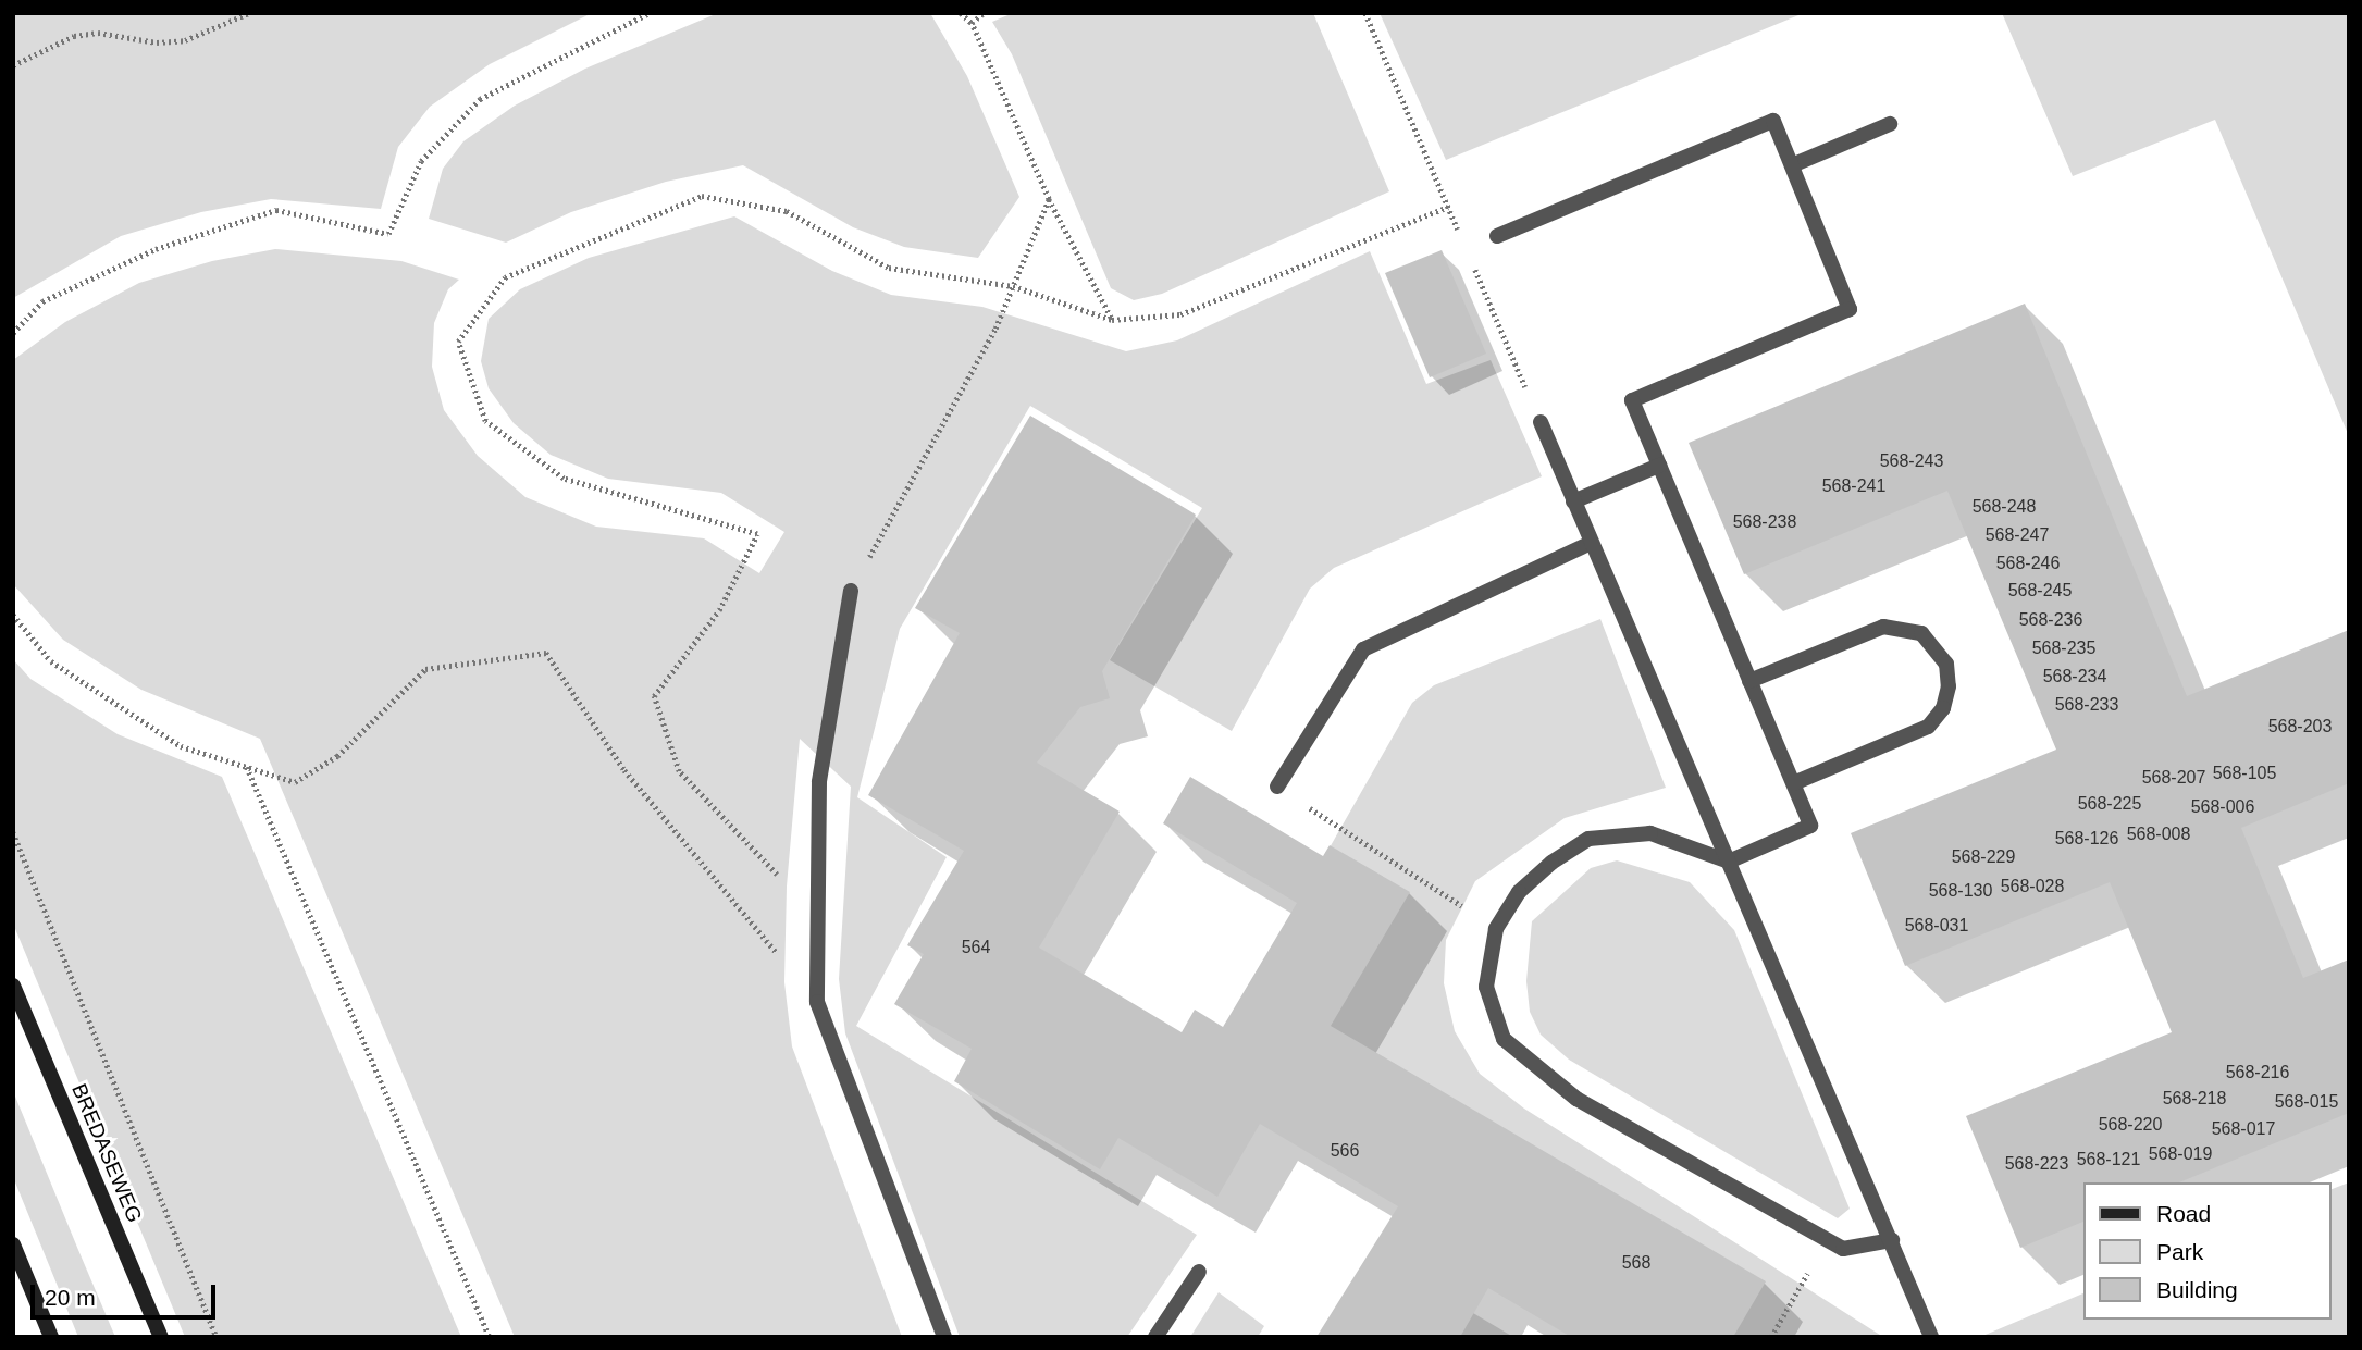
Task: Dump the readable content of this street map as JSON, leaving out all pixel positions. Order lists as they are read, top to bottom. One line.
{"streets":{"main road":["BREDASEWEG"]},"house_numbers":["568-243","568-241","568-248","568-238","568-247","568-246","568-245","568-236","568-235","568-234","568-233","568-203","568-105","568-207","568-225","568-006","568-008","568-126","568-229","568-028","568-130","568-031","564","568-216","568-218","568-015","568-220","568-017","566","568-019","568-121","568-223","568"],"legend":["Road","Park","Building"],"scale_bar":"20 m"}
